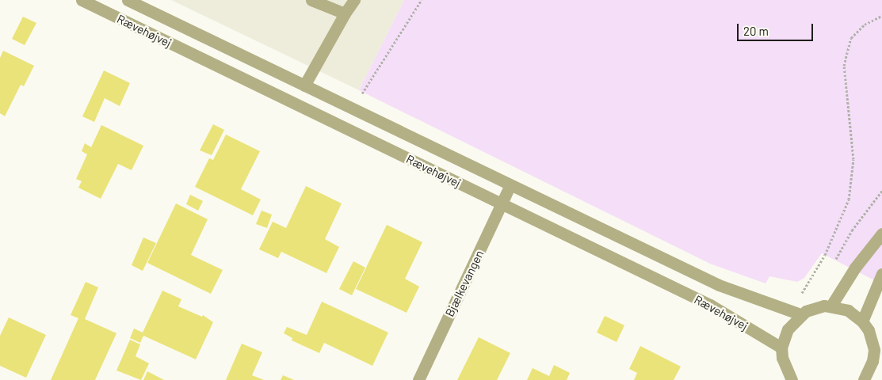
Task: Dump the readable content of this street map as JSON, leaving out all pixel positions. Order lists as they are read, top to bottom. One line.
{"streets":{"street":["Rævehøjvej","Bjælkevangen"]},"crossings":[["Rævehøjvej","Bjælkevangen"]],"scale_bar":"20 m"}
